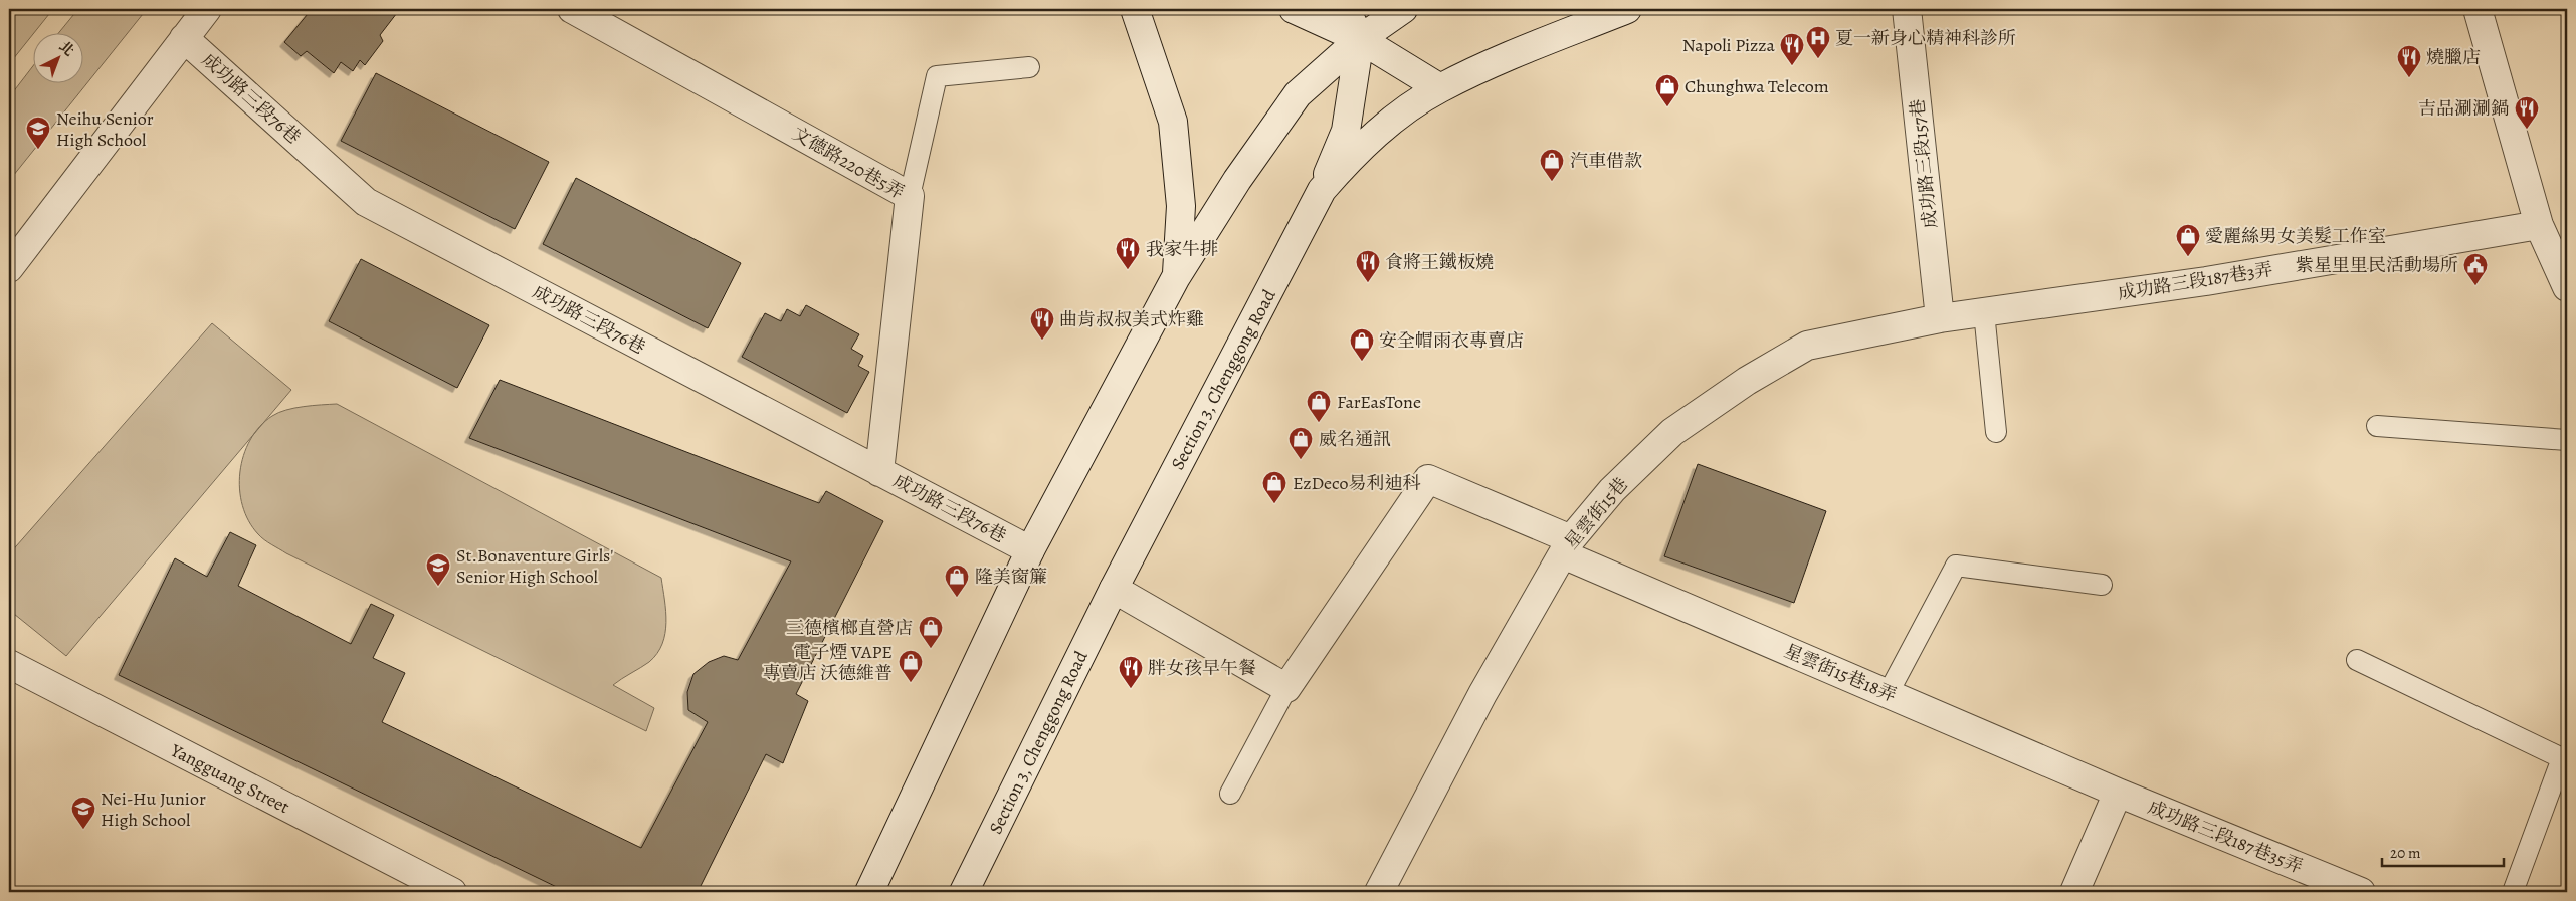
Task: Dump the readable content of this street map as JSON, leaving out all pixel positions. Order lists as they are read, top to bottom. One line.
{"streets":{"street":["成功路三段76巷","文德路220巷5弄","成功路三段157巷","成功路三段187巷3弄","Section 3, Chenggong Road","星雲街15巷","星雲街15巷18弄","Yangguang Street","成功路三段187巷35弄"]},"crossings":[["成功路三段76巷","文德路220巷5弄"],["成功路三段157巷","成功路三段187巷3弄"],["成功路三段157巷","星雲街15巷"],["成功路三段187巷3弄","星雲街15巷"],["星雲街15巷","星雲街15巷18弄"],["星雲街15巷18弄","成功路三段187巷35弄"]],"places":{"hospital":["夏一新身心精神科診所"],"restaurant":["Napoli Pizza","燒臘店","吉品涮涮鍋","我家牛排","食將王鐵板燒","曲肯叔叔美式炸雞","胖女孩早午餐"],"shop":["Chunghwa Telecom","汽車借款","愛麗絲男女美髮工作室","安全帽雨衣專賣店","FarEasTone","威名通訊","EzDeco易利迪科","隆美窗簾","三德檳榔直營店","電子煙 VAPE 專賣店 沃德維普"],"school or university":["Neihu Senior High School","St.Bonaventure Girls' Senior High School","Nei-Hu Junior High School"],"public building":["紫星里里民活動場所"]},"scale_bar":"20 m","north":"top right"}
